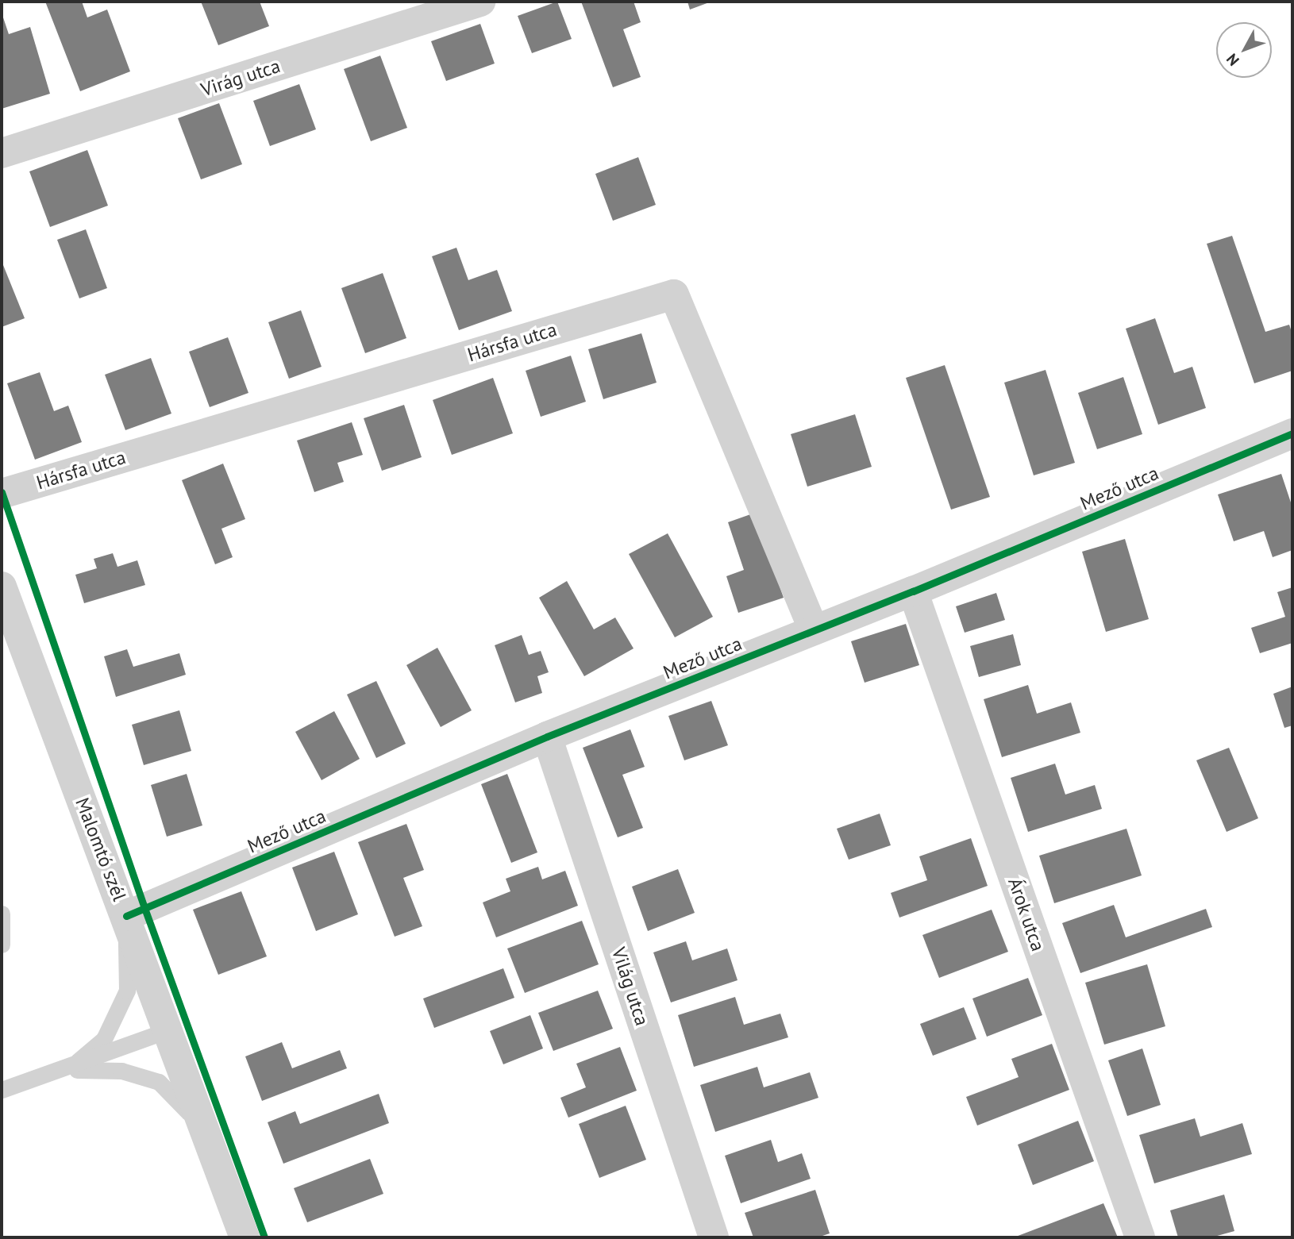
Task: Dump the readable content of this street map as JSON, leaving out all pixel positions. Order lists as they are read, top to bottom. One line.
{"streets":{"street":["Virág utca","Hársfa utca","Mező utca","Malomtó szél","Árok utca","Világ utca"]},"crossings":[["Hársfa utca","Mező utca"],["Mező utca","Malomtó szél"],["Mező utca","Árok utca"],["Mező utca","Világ utca"]],"north":"bottom left"}
